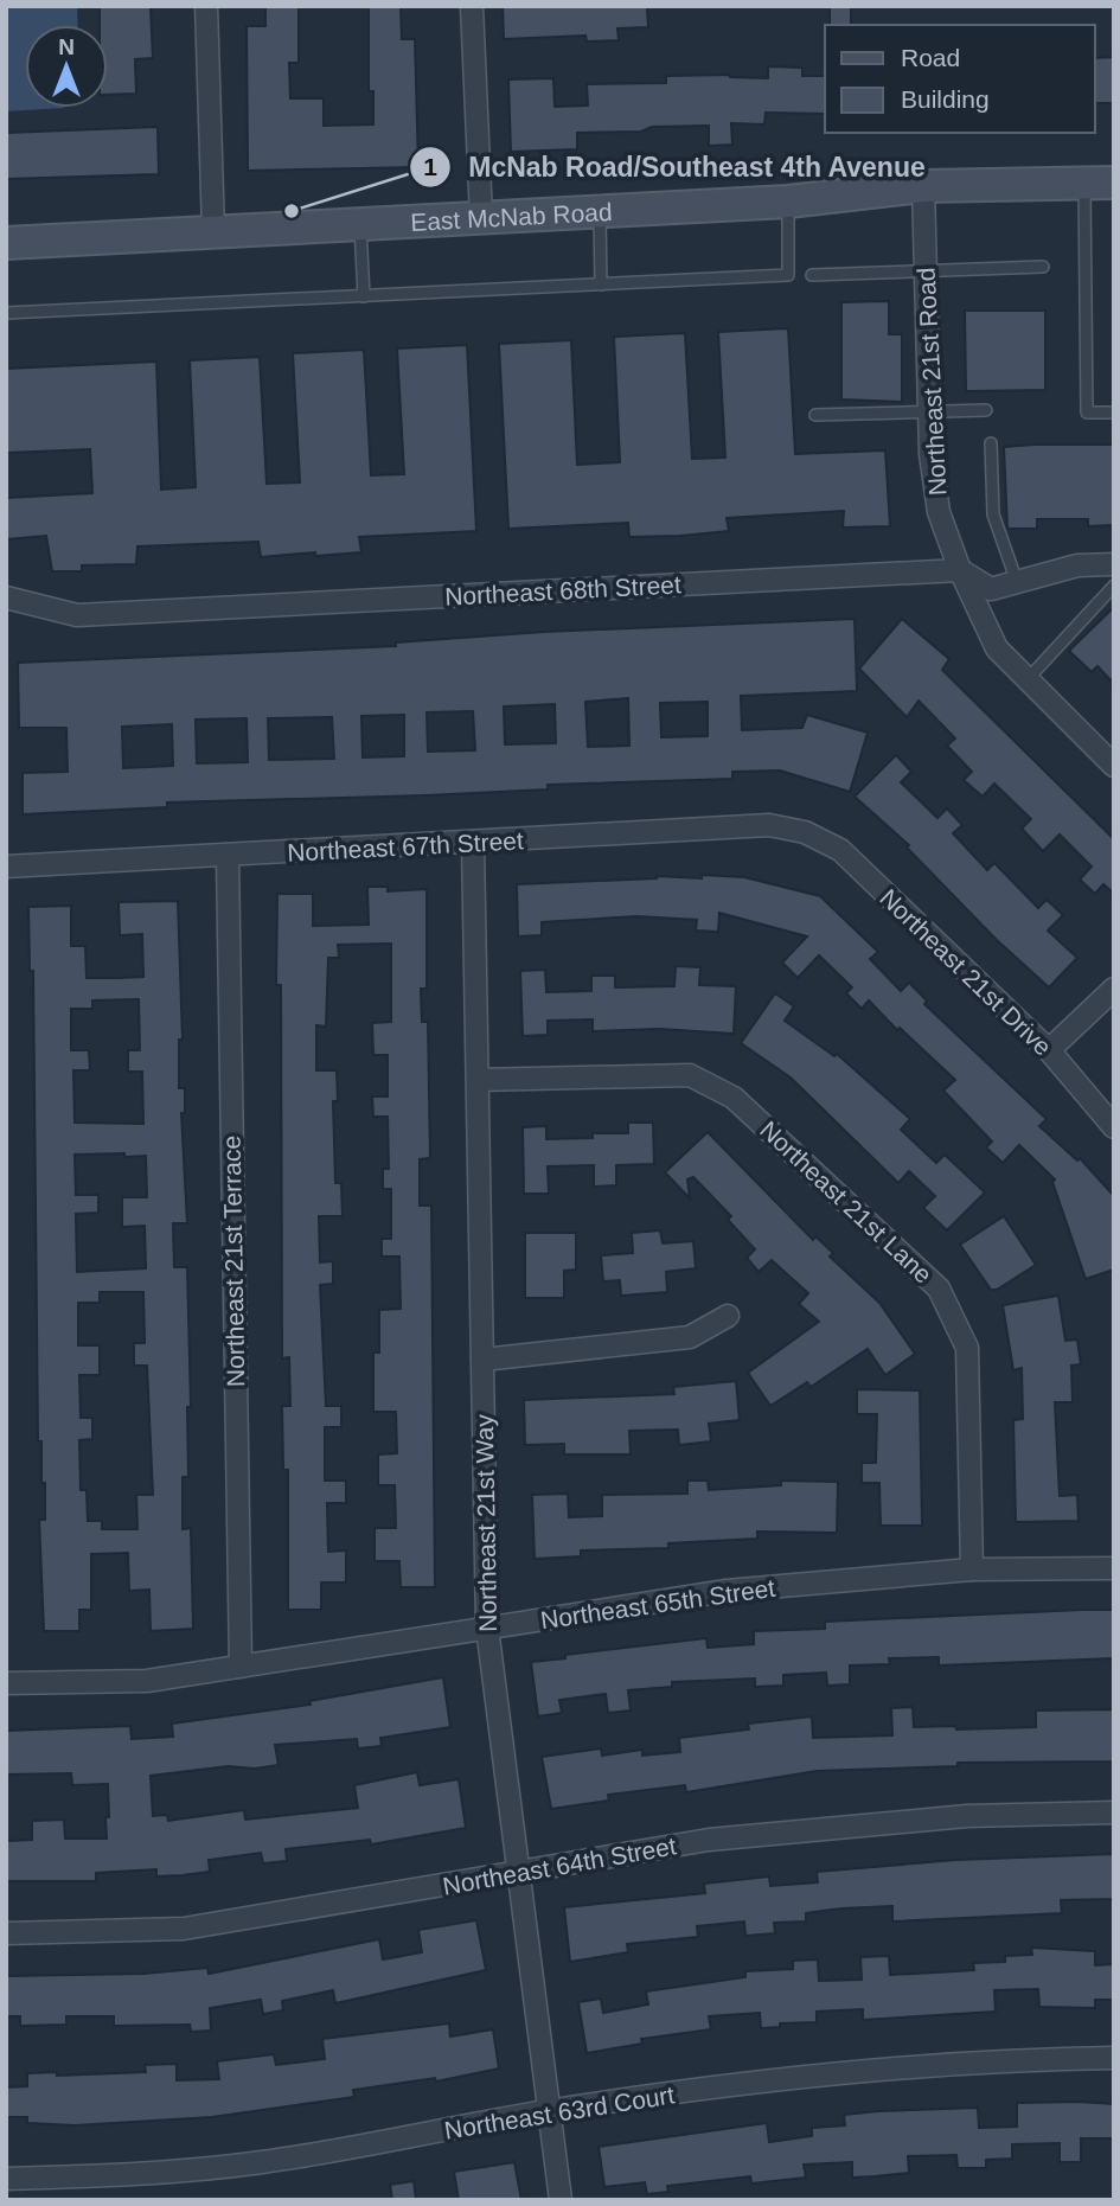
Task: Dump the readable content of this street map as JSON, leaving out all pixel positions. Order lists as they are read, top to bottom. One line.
{"streets":{"street":["East McNab Road","Northeast 21st Road","Northeast 68th Street","Northeast 67th Street","Northeast 21st Drive","Northeast 21st Lane","Northeast 21st Terrace","Northeast 21st Way","Northeast 65th Street","Northeast 64th Street","Northeast 63rd Court"]},"crossings":[["East McNab Road","Northeast 21st Road"],["Northeast 21st Road","Northeast 68th Street"],["Northeast 67th Street","Northeast 21st Drive"],["Northeast 67th Street","Northeast 21st Terrace"],["Northeast 67th Street","Northeast 21st Way"],["Northeast 21st Lane","Northeast 21st Way"],["Northeast 21st Lane","Northeast 65th Street"],["Northeast 21st Terrace","Northeast 65th Street"],["Northeast 21st Way","Northeast 65th Street"],["Northeast 21st Way","Northeast 64th Street"],["Northeast 21st Way","Northeast 63rd Court"]],"places":["McNab Road/Southeast 4th Avenue"],"legend":["Road","Building"],"north":"top"}
